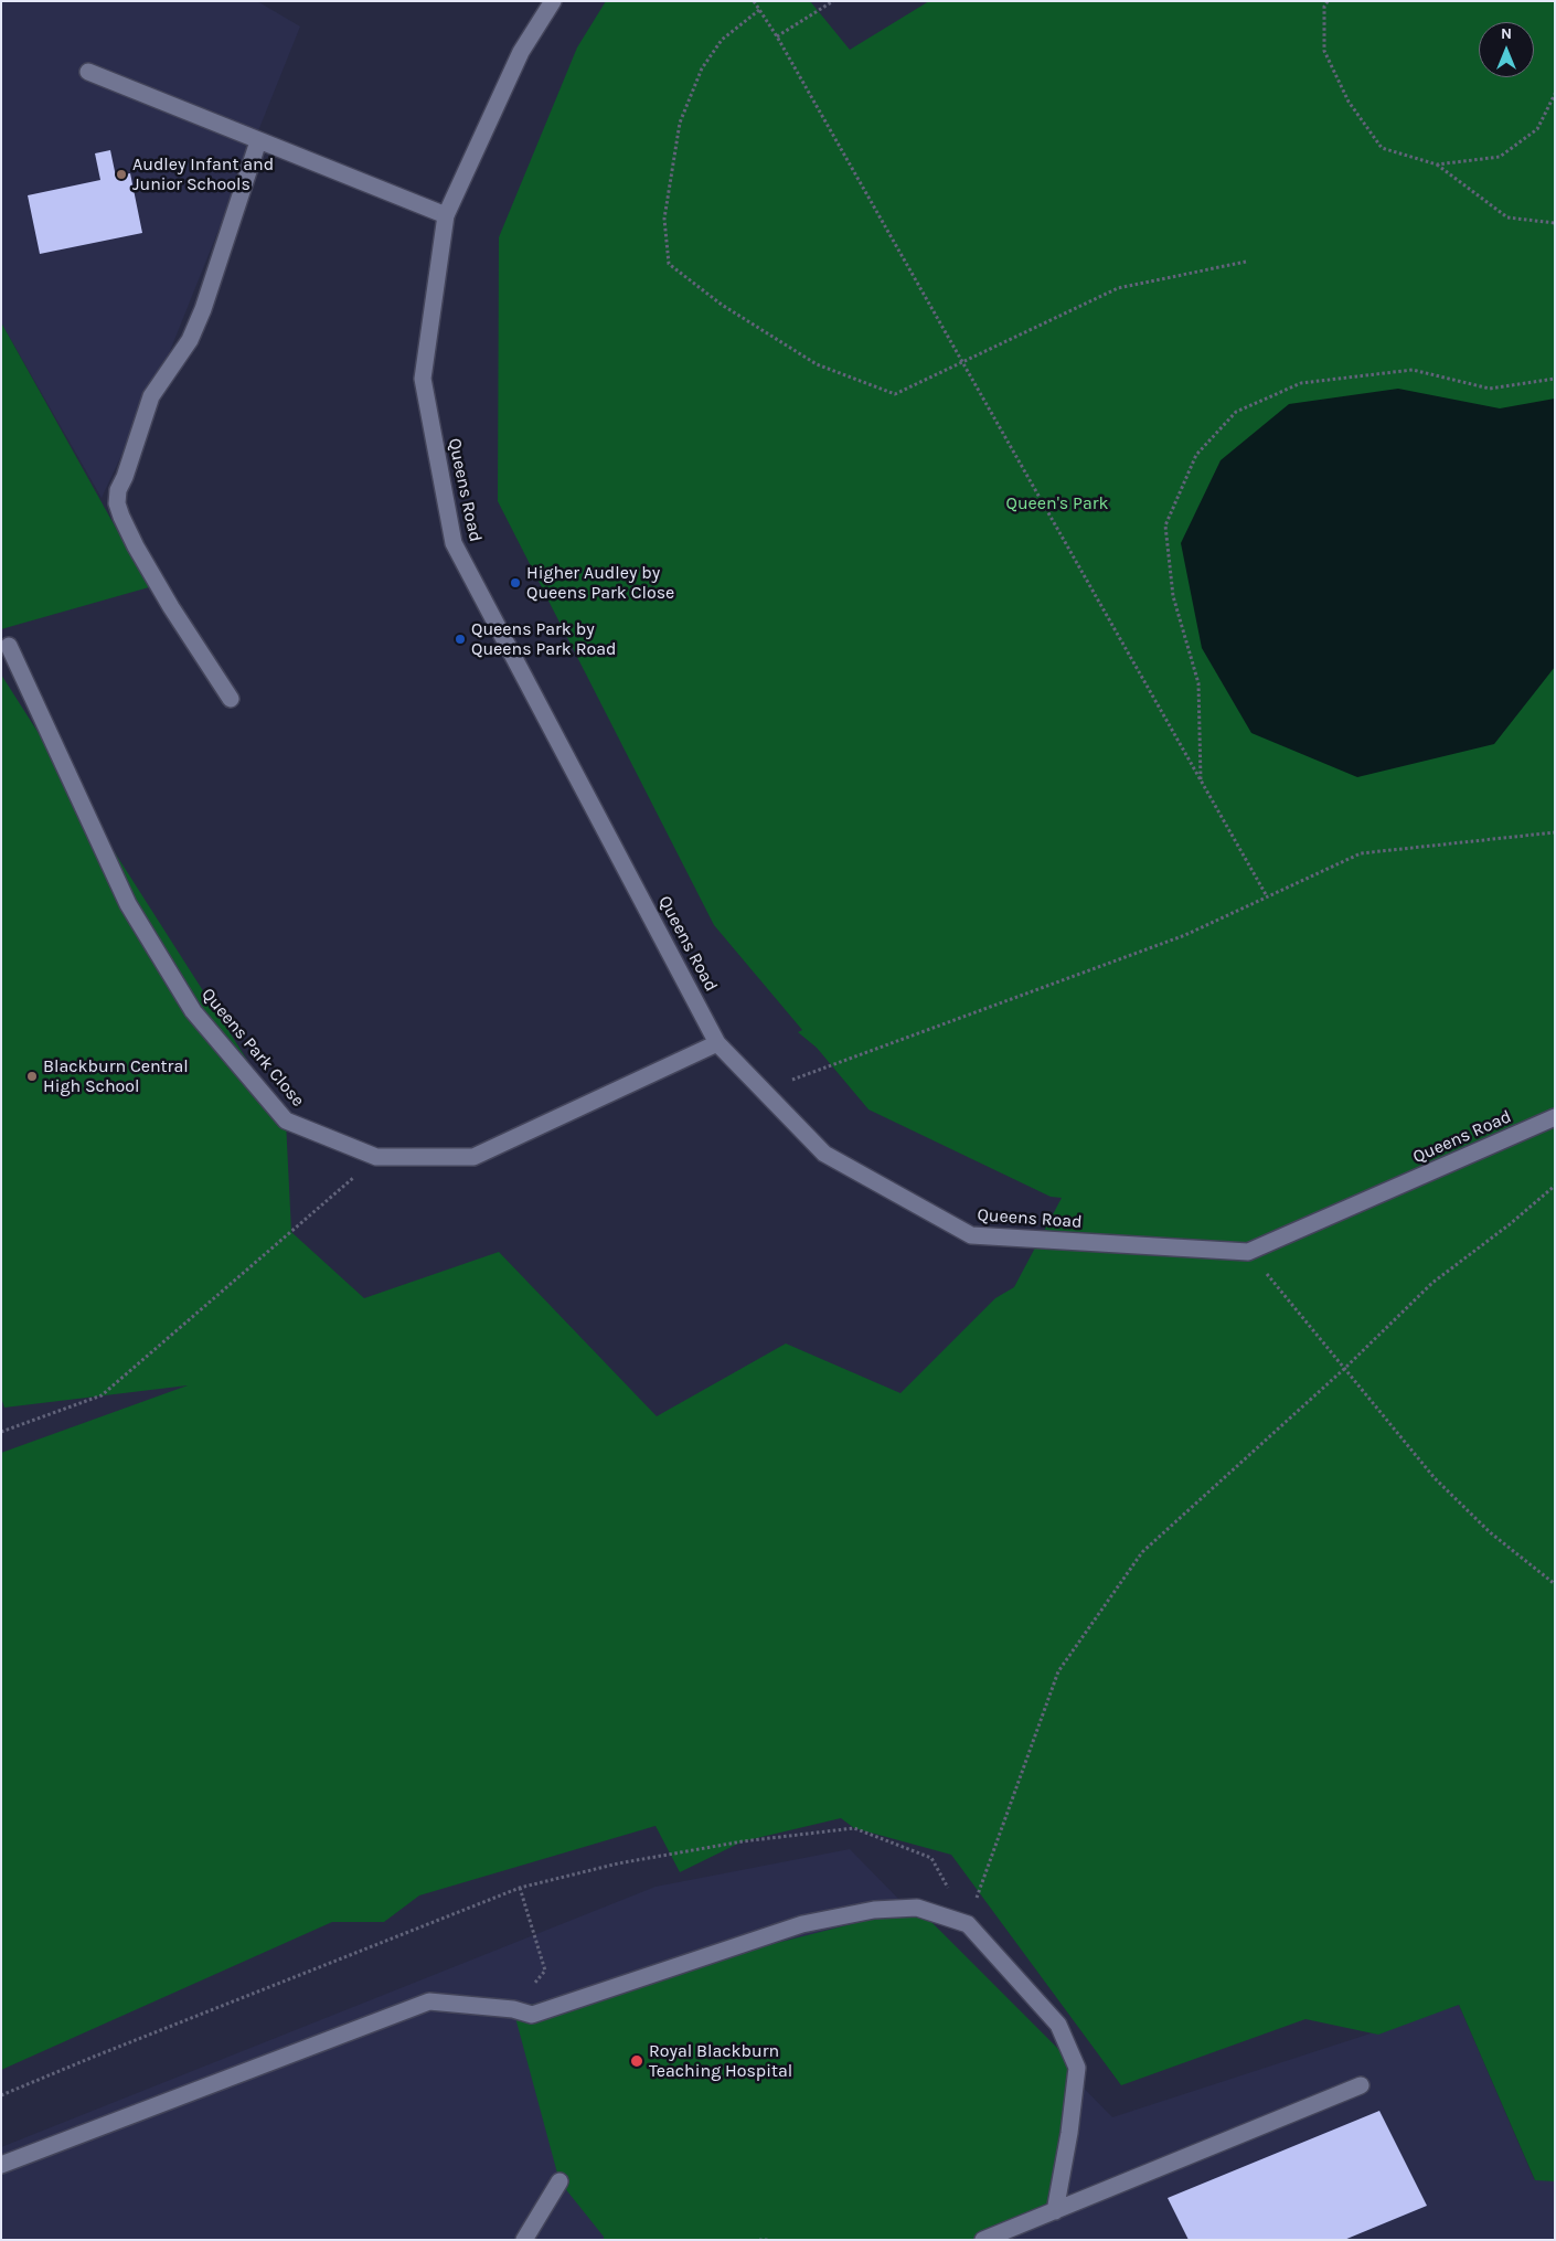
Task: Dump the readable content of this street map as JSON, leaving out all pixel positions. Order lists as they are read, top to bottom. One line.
{"streets":{"street":["Queens Road","Queens Park Close"]},"crossings":[["Queens Road","Queens Park Close"]],"parks":["Queen's Park"],"places":["Audley Infant and Junior Schools","Higher Audley by Queens Park Close","Queens Park by Queens Park Road","Blackburn Central High School","Royal Blackburn Teaching Hospital"],"north":"top"}
